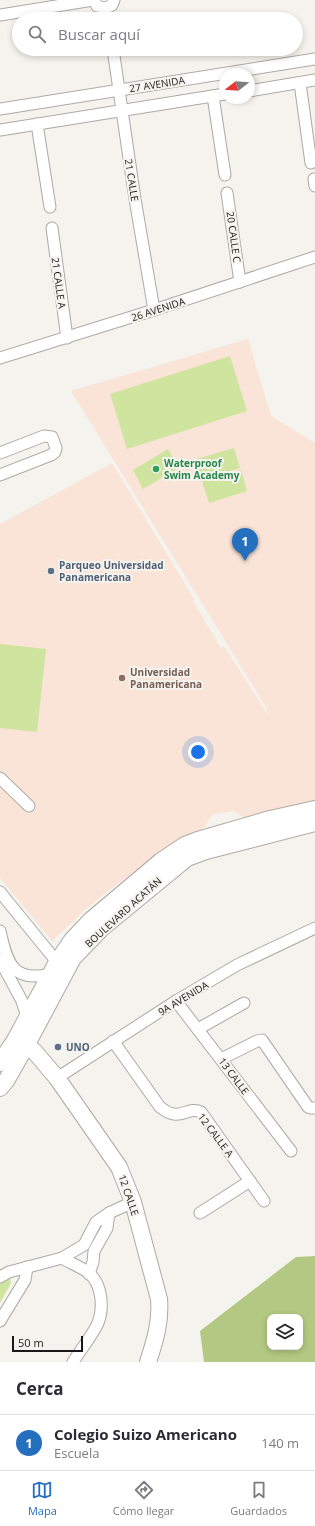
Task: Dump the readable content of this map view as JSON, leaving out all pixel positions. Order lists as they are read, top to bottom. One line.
{"streets":{"main road":["BOULEVARD ACATÁN","12 CALLE"],"street":["27 AVENIDA","21 CALLE","20 CALLE C","21 CALLE A","26 AVENIDA","9A AVENIDA","13 CALLE","12 CALLE A"]},"crossings":[["27 AVENIDA","21 CALLE"],["21 CALLE","26 AVENIDA"],["20 CALLE C","26 AVENIDA"],["21 CALLE A","26 AVENIDA"],["BOULEVARD ACATÁN","12 CALLE"],["9A AVENIDA","13 CALLE"],["9A AVENIDA","12 CALLE A"],["9A AVENIDA","12 CALLE"]],"places":["Waterproof Swim Academy","Parqueo Universidad Panamericana","Universidad Panamericana","UNO"],"scale_bar":"50 m","north":"left","page":{"search":"Buscar aquí","pins":"1","scale":"50 m","heading":"Cerca","list":[{"mark":"1","name":"Colegio Suizo Americano","note":"Escuela","value":"140 m"}],"nav":["Mapa","Cómo llegar","Guardados"]}}
